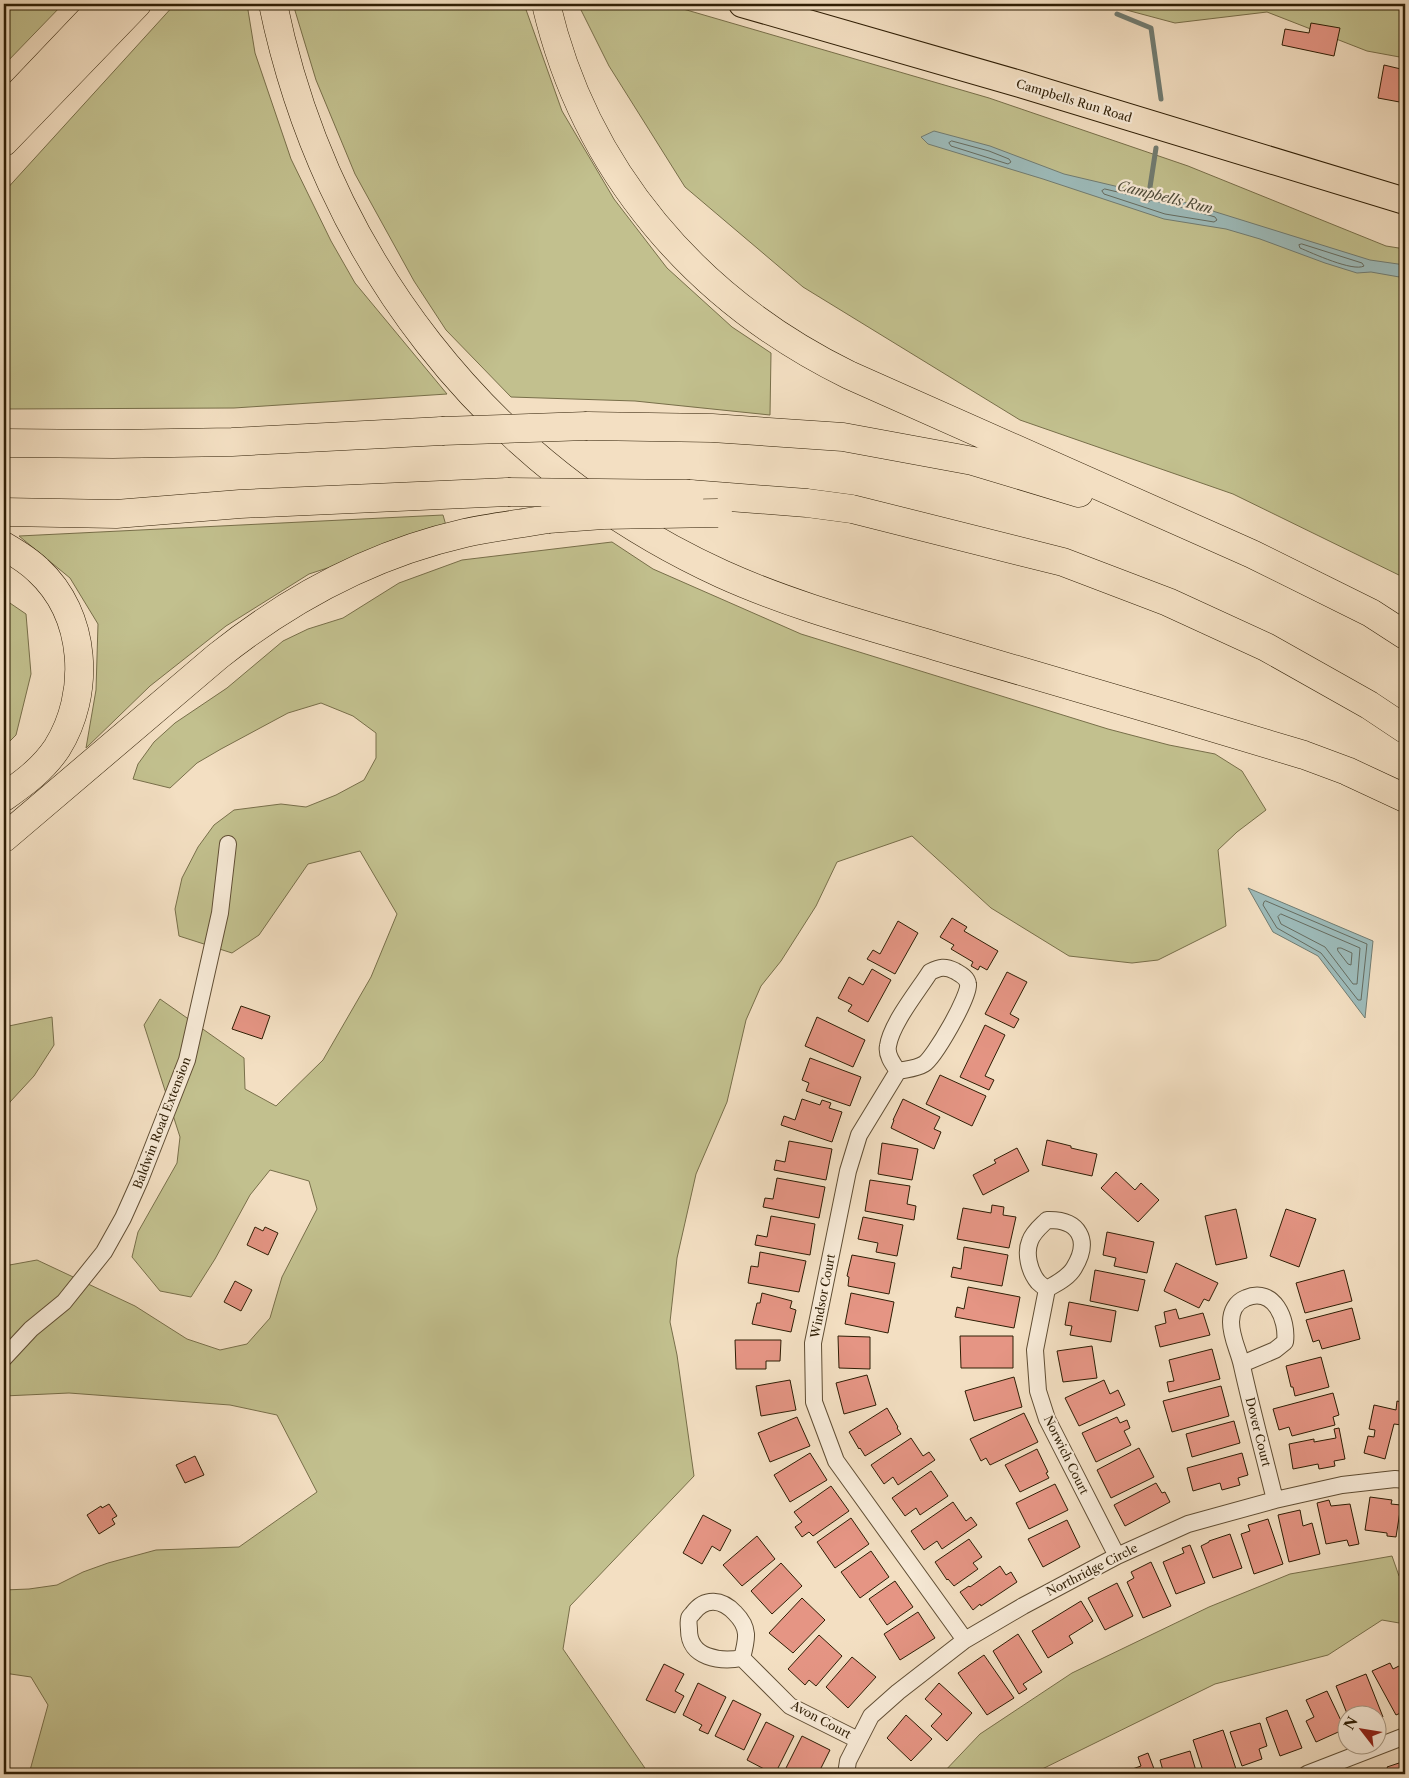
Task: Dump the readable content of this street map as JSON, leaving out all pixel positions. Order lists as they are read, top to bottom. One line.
{"streets":{"main road":["Campbells Run Road"],"street":["Baldwin Road Extension","Windsor Court","Dover Court","Norwich Court","Northridge Circle","Avon Court"]},"crossings":[["Windsor Court","Northridge Circle"],["Dover Court","Northridge Circle"],["Norwich Court","Northridge Circle"],["Northridge Circle","Avon Court"]],"water":["Campbells Run"],"north":"top left"}
